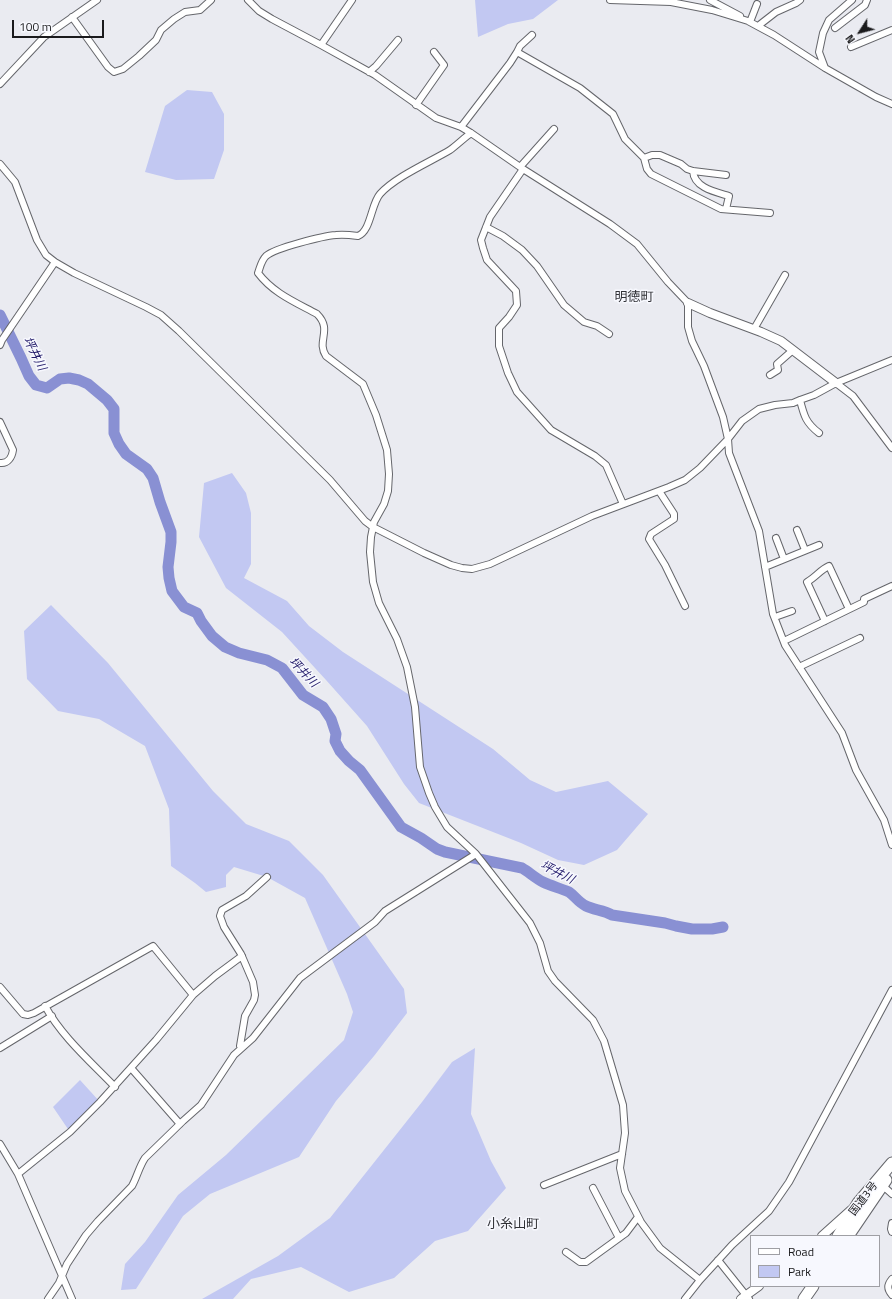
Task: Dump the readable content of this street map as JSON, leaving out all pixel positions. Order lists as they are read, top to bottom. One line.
{"streets":{"highway":["国道3号"]},"districts":["明徳町","小糸山町"],"water":["坪井川"],"legend":["Road","Park"],"scale_bar":"100 m","north":"bottom left"}
